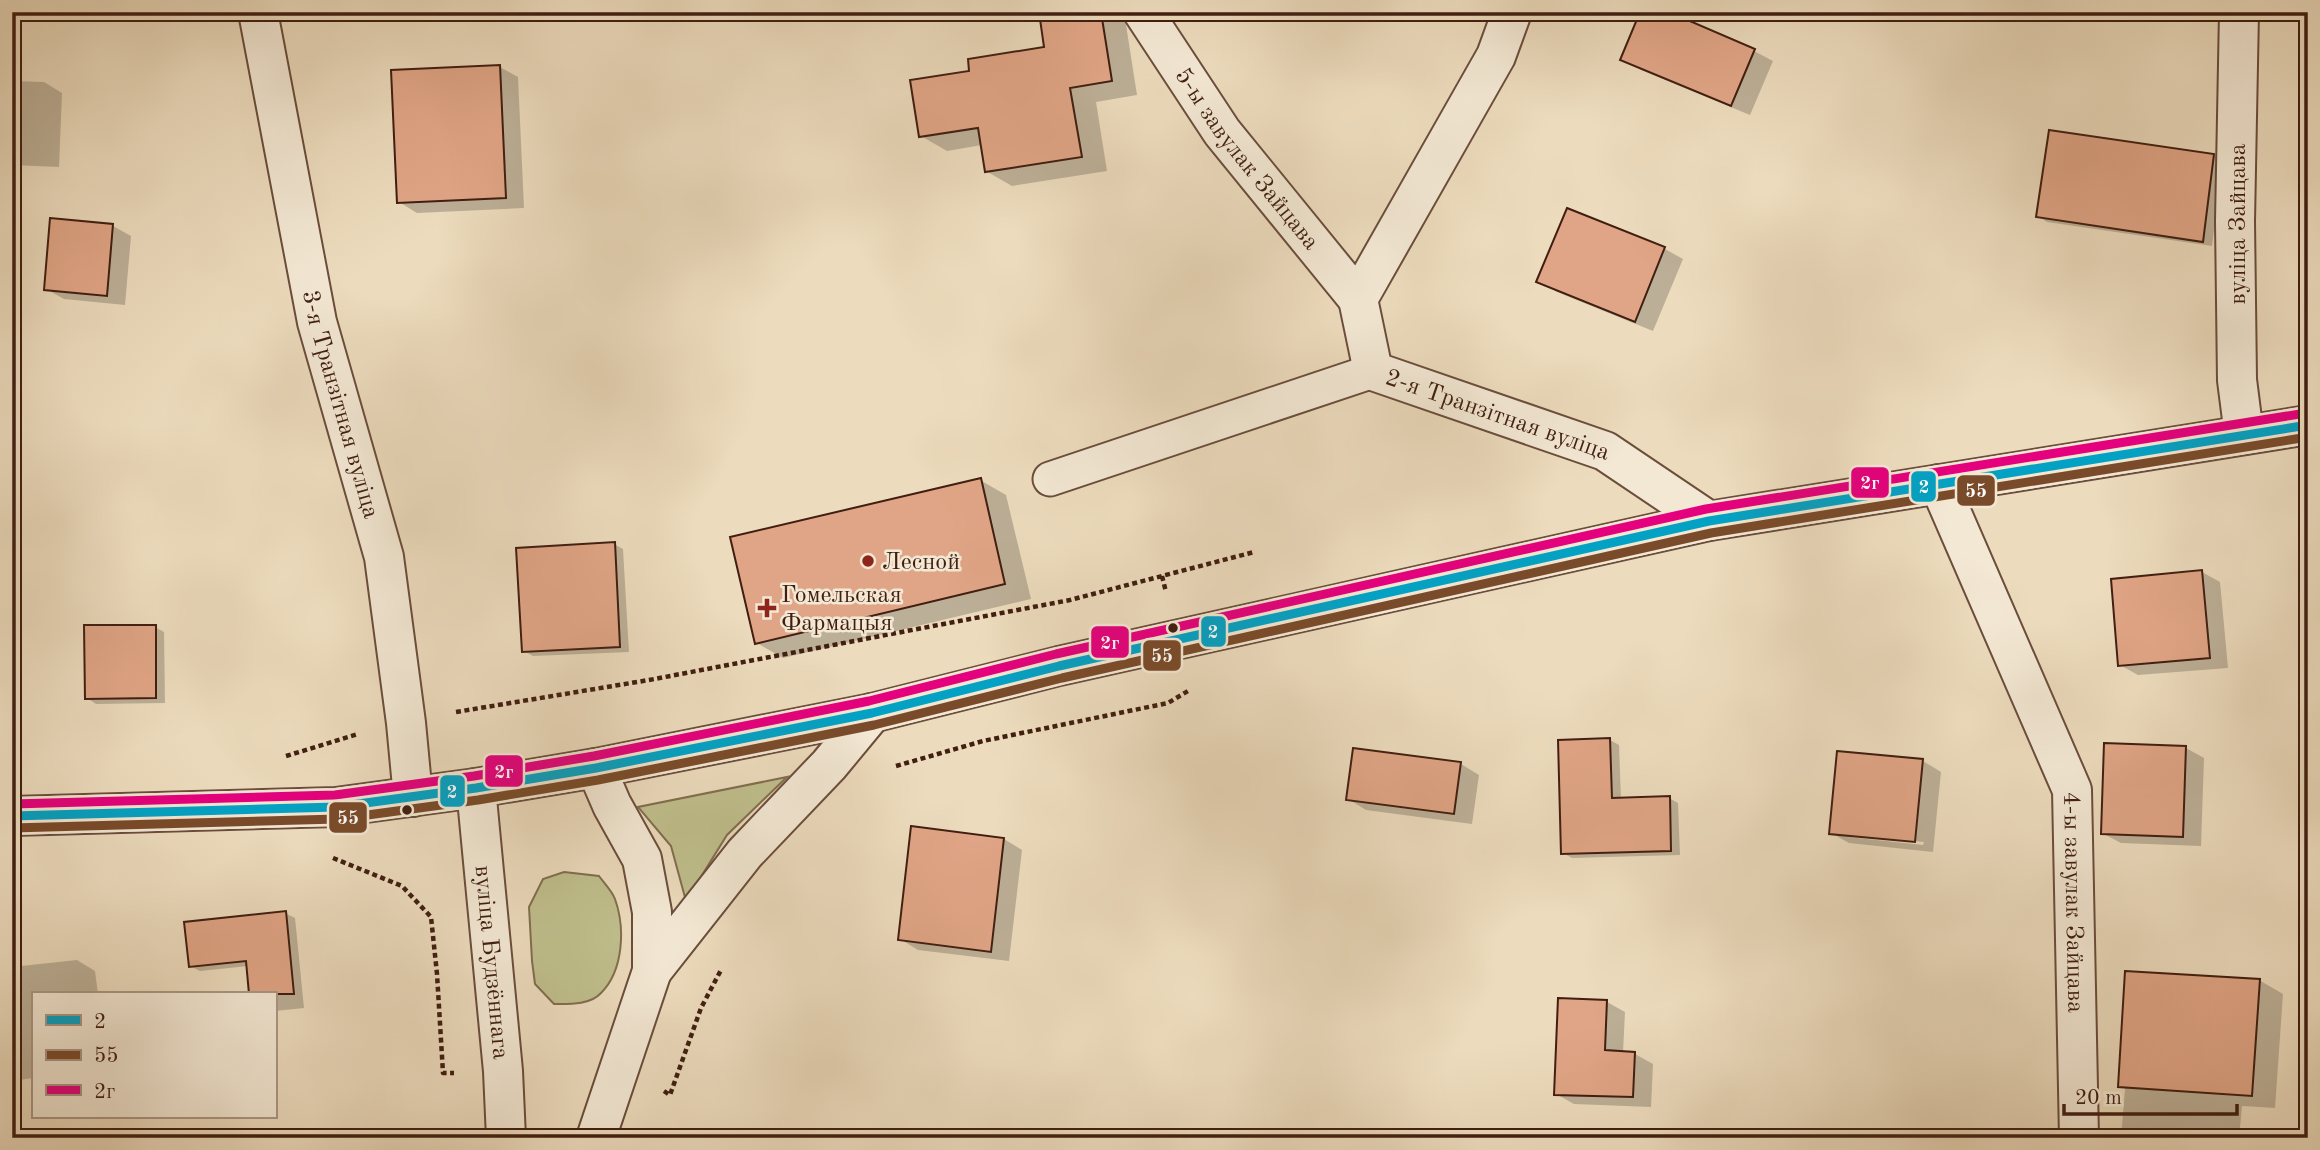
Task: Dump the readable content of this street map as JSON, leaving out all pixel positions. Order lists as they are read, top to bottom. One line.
{"streets":{"street":["5-ы завулак Зайцава","вуліца Зайцава","3-я Транзітная вуліца","2-я Транзітная вуліца","4-ы завулак Зайцава","вуліца Будзённага"]},"crossings":[["5-ы завулак Зайцава","2-я Транзітная вуліца"]],"places":{"other":["Лесной"],"health":["Гомельская Фармацыя"]},"lines":["transit line 2г","transit line 2","transit line 55"],"legend":["2","55","2г"],"scale_bar":"20 m"}
